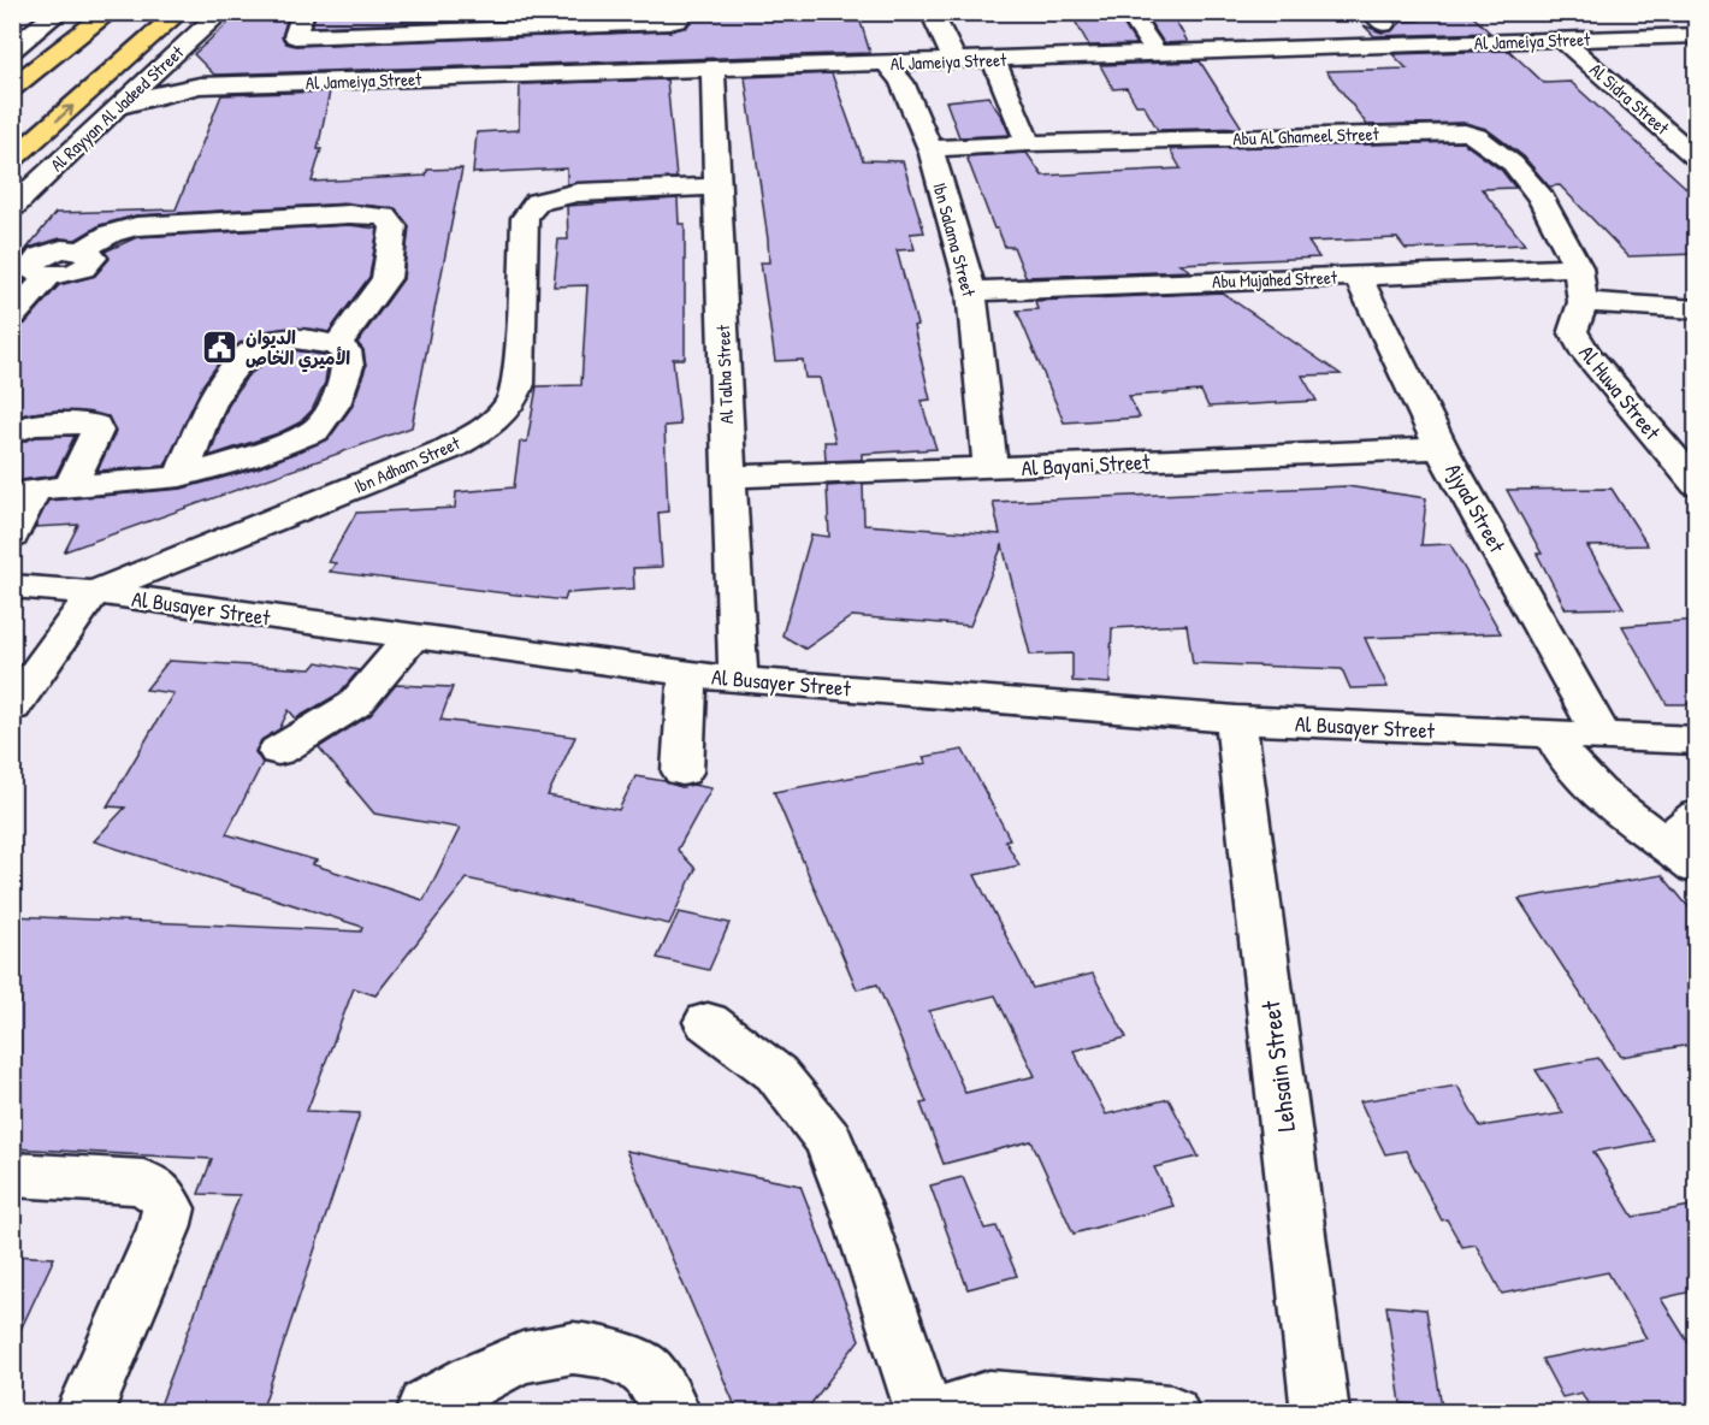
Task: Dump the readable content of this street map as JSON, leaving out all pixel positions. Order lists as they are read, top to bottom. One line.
{"streets":{"highway":["Al Rayyan Al Jadeed Street"],"street":["Al Jameiya Street","Al Sidra Street","Abu Al Ghameel Street","Ibn Salama Street","Abu Mujahed Street","Al Talha Street","Al Huwa Street","Ibn Adham Street","Al Bayani Street","Ajyad Street","Al Busayer Street","Lehsain Street"]},"crossings":[["Al Jameiya Street","Al Sidra Street"],["Al Jameiya Street","Al Rayyan Al Jadeed Street"],["Al Jameiya Street","Ibn Salama Street"],["Al Jameiya Street","Al Talha Street"],["Abu Al Ghameel Street","Ibn Salama Street"],["Abu Al Ghameel Street","Abu Mujahed Street"],["Abu Al Ghameel Street","Al Huwa Street"],["Ibn Salama Street","Abu Mujahed Street"],["Ibn Salama Street","Al Bayani Street"],["Abu Mujahed Street","Ajyad Street"],["Al Talha Street","Ibn Adham Street"],["Al Talha Street","Al Bayani Street"],["Al Talha Street","Al Busayer Street"],["Ibn Adham Street","Al Busayer Street"],["Al Bayani Street","Ajyad Street"],["Ajyad Street","Al Busayer Street"],["Al Busayer Street","Lehsain Street"]],"places":{"public building":["الديوان الأميري الخاص"]}}
